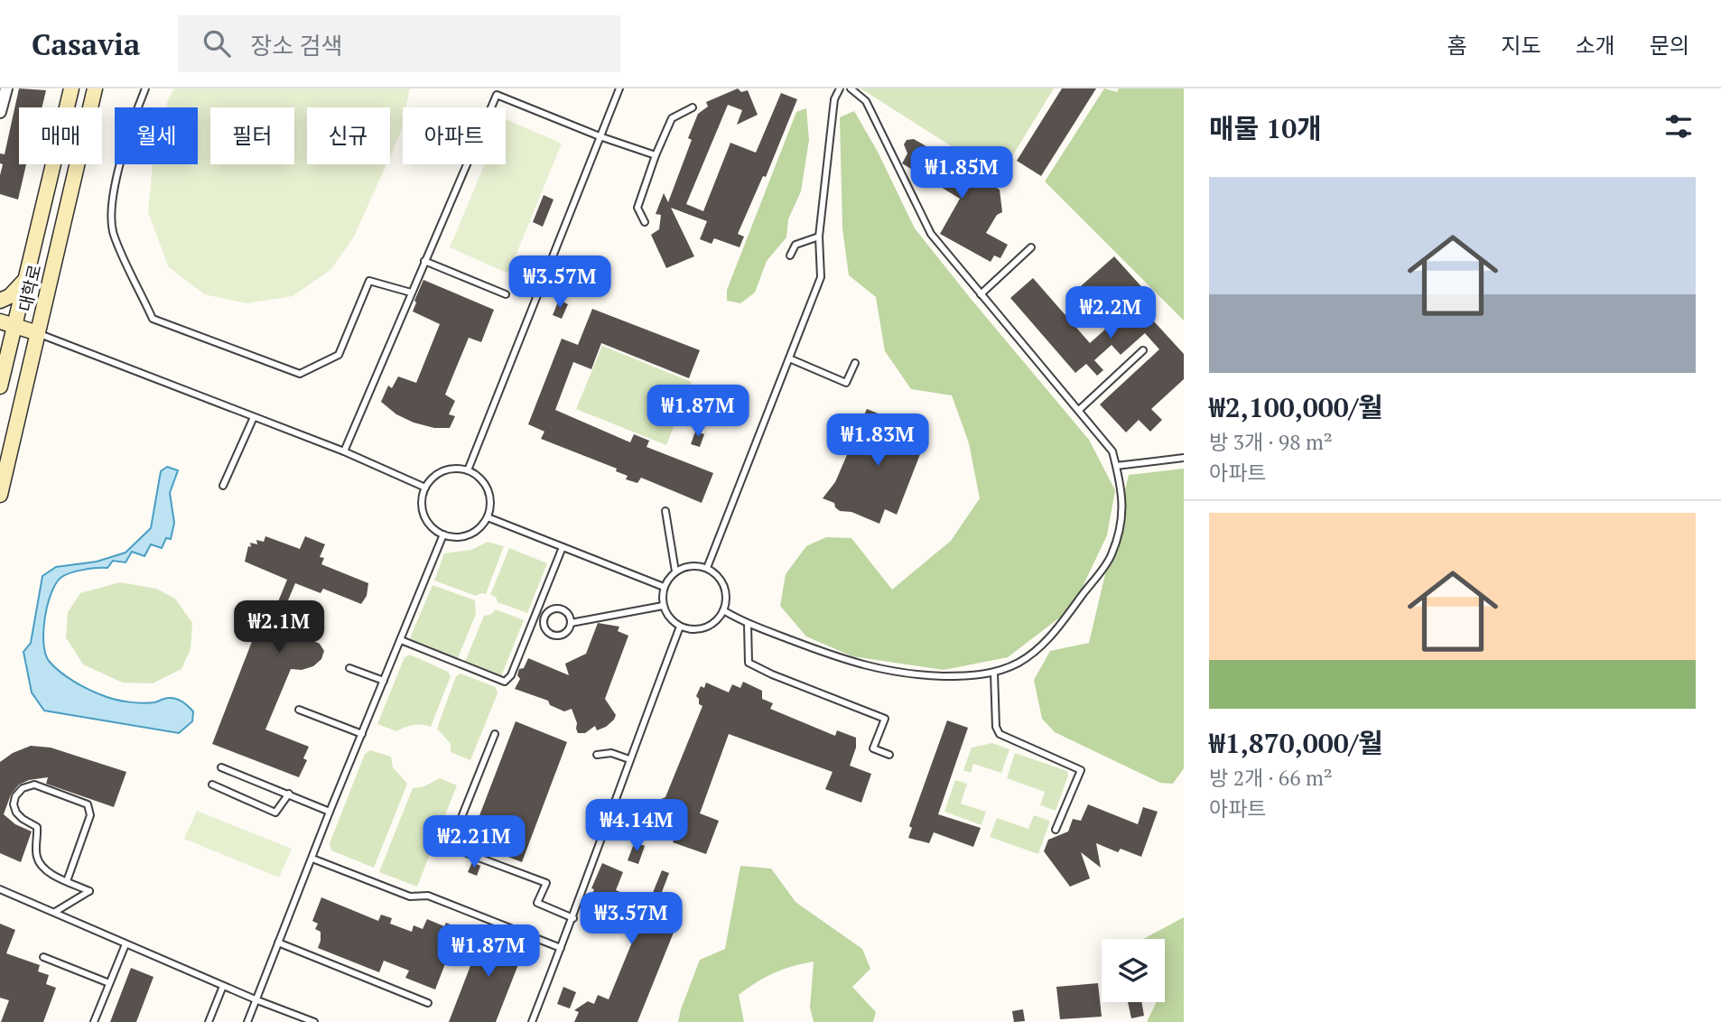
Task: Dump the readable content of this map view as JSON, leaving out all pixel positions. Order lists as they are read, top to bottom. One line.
{"streets":{"street":["대학로"]},"page":{"header":"Casavia","search":"장소 검색","nav":["홈","지도","소개","문의"],"heading":"매물 10개","chip":["매매","월세","필터","신규","아파트"],"price":["₩1.85M","₩3.57M","₩2.2M","₩1.87M","₩1.83M","₩2.1M","₩4.14M","₩2.21M","₩3.57M","₩1.87M"],"list":[{"name":"₩2,100,000/월","note":"방 3개 · 98 m² · 아파트"},{"name":"₩1,870,000/월","note":"방 2개 · 66 m² · 아파트"}]}}
